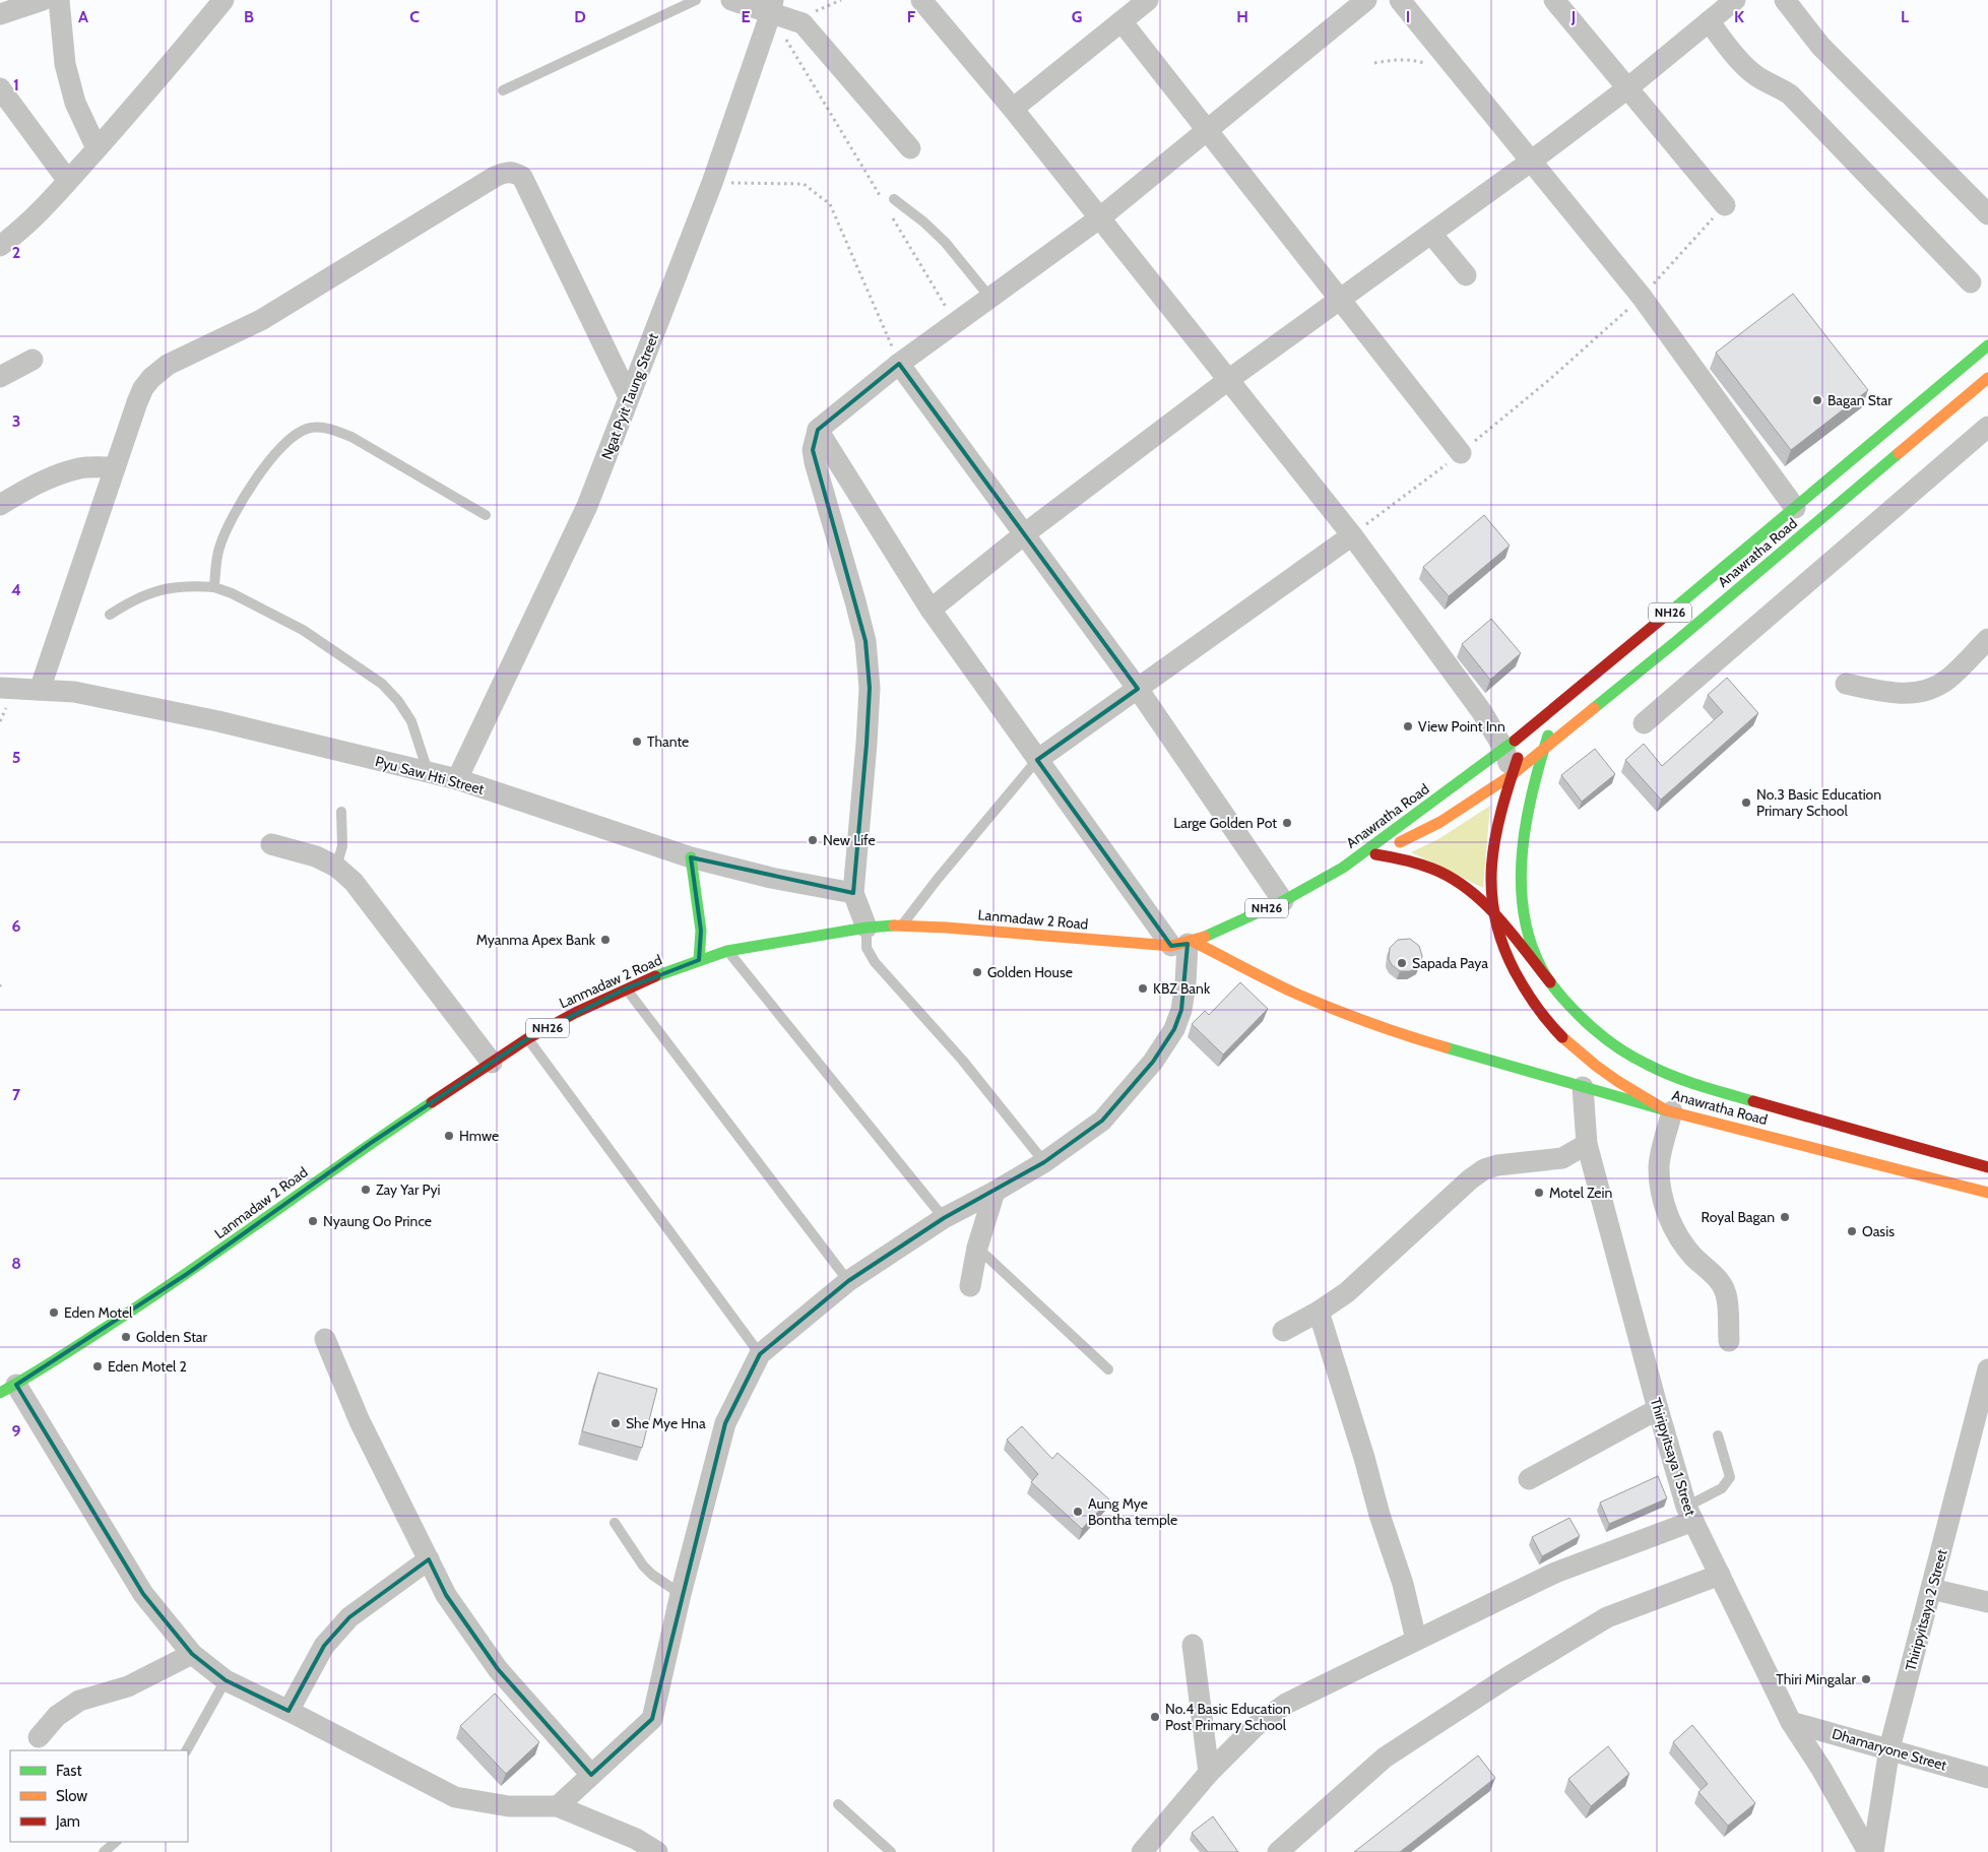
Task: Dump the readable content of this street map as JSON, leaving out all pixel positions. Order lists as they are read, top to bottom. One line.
{"streets":{"main road":["Anawratha Road","NH26","Lanmadaw 2 Road"],"street":["Ngat Pyit Taung Street","Pyu Saw Hti Street","Thiripyitsaya 1 Street","Thiripyitsaya 2 Street","Dhamaryone Street"]},"crossings":[["Ngat Pyit Taung Street","Pyu Saw Hti Street"],["Anawratha Road","NH26"],["NH26","Lanmadaw 2 Road"],["Thiripyitsaya 1 Street","Dhamaryone Street"],["Thiripyitsaya 2 Street","Dhamaryone Street"]],"places":["Bagan Star","View Point Inn","Thante","No.3 Basic Education Primary School","Large Golden Pot","New Life","Myanma Apex Bank","Sapada Paya","Golden House","KBZ Bank","Hmwe","Zay Yar Pyi","Motel Zein","Royal Bagan","Nyaung Oo Prince","Oasis","Eden Motel","Golden Star","Eden Motel 2","She Mye Hna","Aung Mye Bontha temple","Thiri Mingalar","No.4 Basic Education Post Primary School"],"legend":["Fast","Slow","Jam"],"grid":{"columns":["A","B","C","D","E","F","G","H","I","J","K","L"],"rows":["1","2","3","4","5","6","7","8","9"]}}
